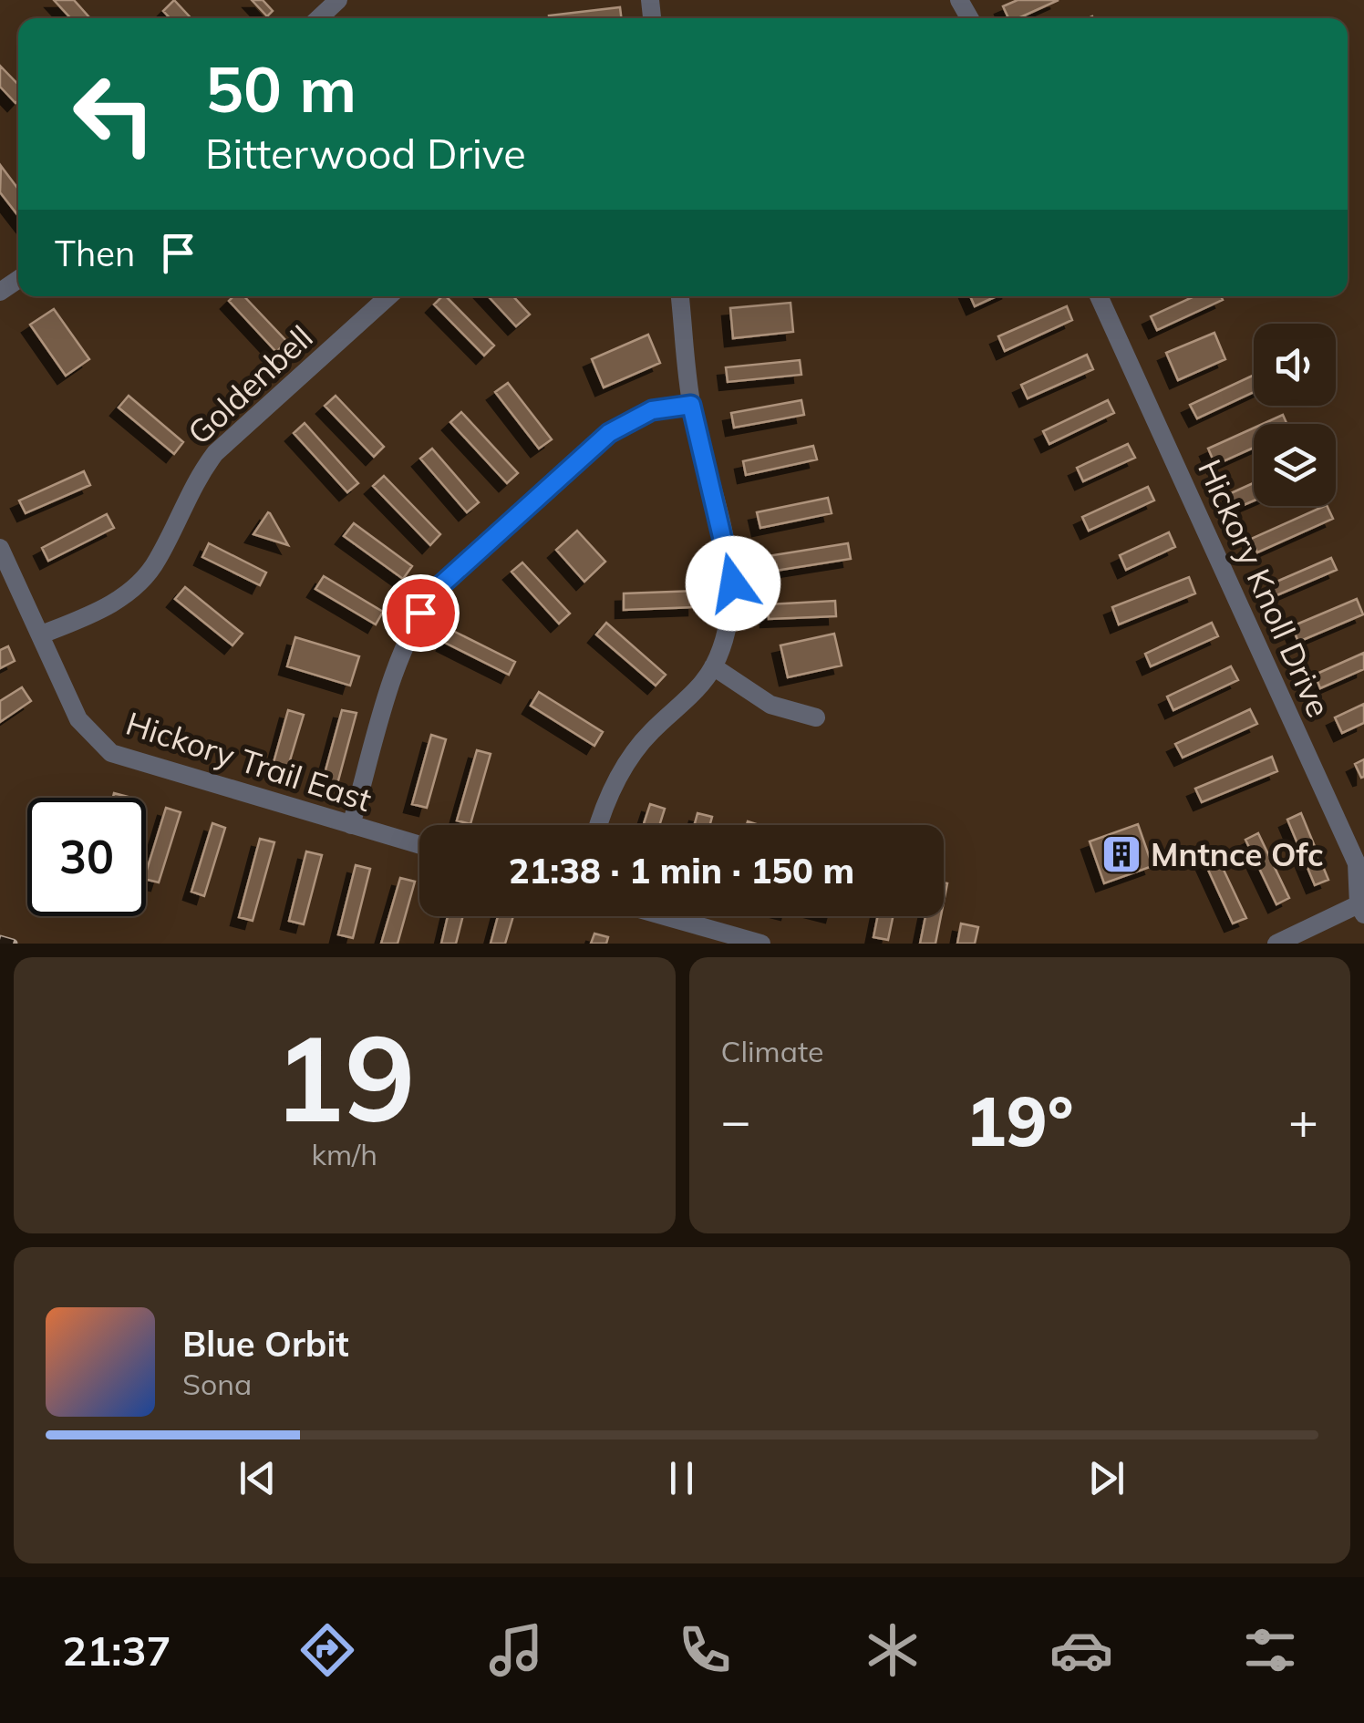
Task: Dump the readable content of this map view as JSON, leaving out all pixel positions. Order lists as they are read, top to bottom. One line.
{"streets":{"street":["Goldenbell","Hickory Knoll Drive","Hickory Trail East"]},"crossings":[["Goldenbell","Hickory Trail East"]],"places":{"building":["Mntnce Ofc"]},"page":{"turn":["50 m","Bitterwood Drive"],"then":"Then","limit":"30","trip":"21:38 · 1 min · 150 m","tile":[["19","km/h"],"Climate"],"heat":["−","19°","+"],"song":["Blue Orbit","Sona"],"tabs":"21:37"}}
